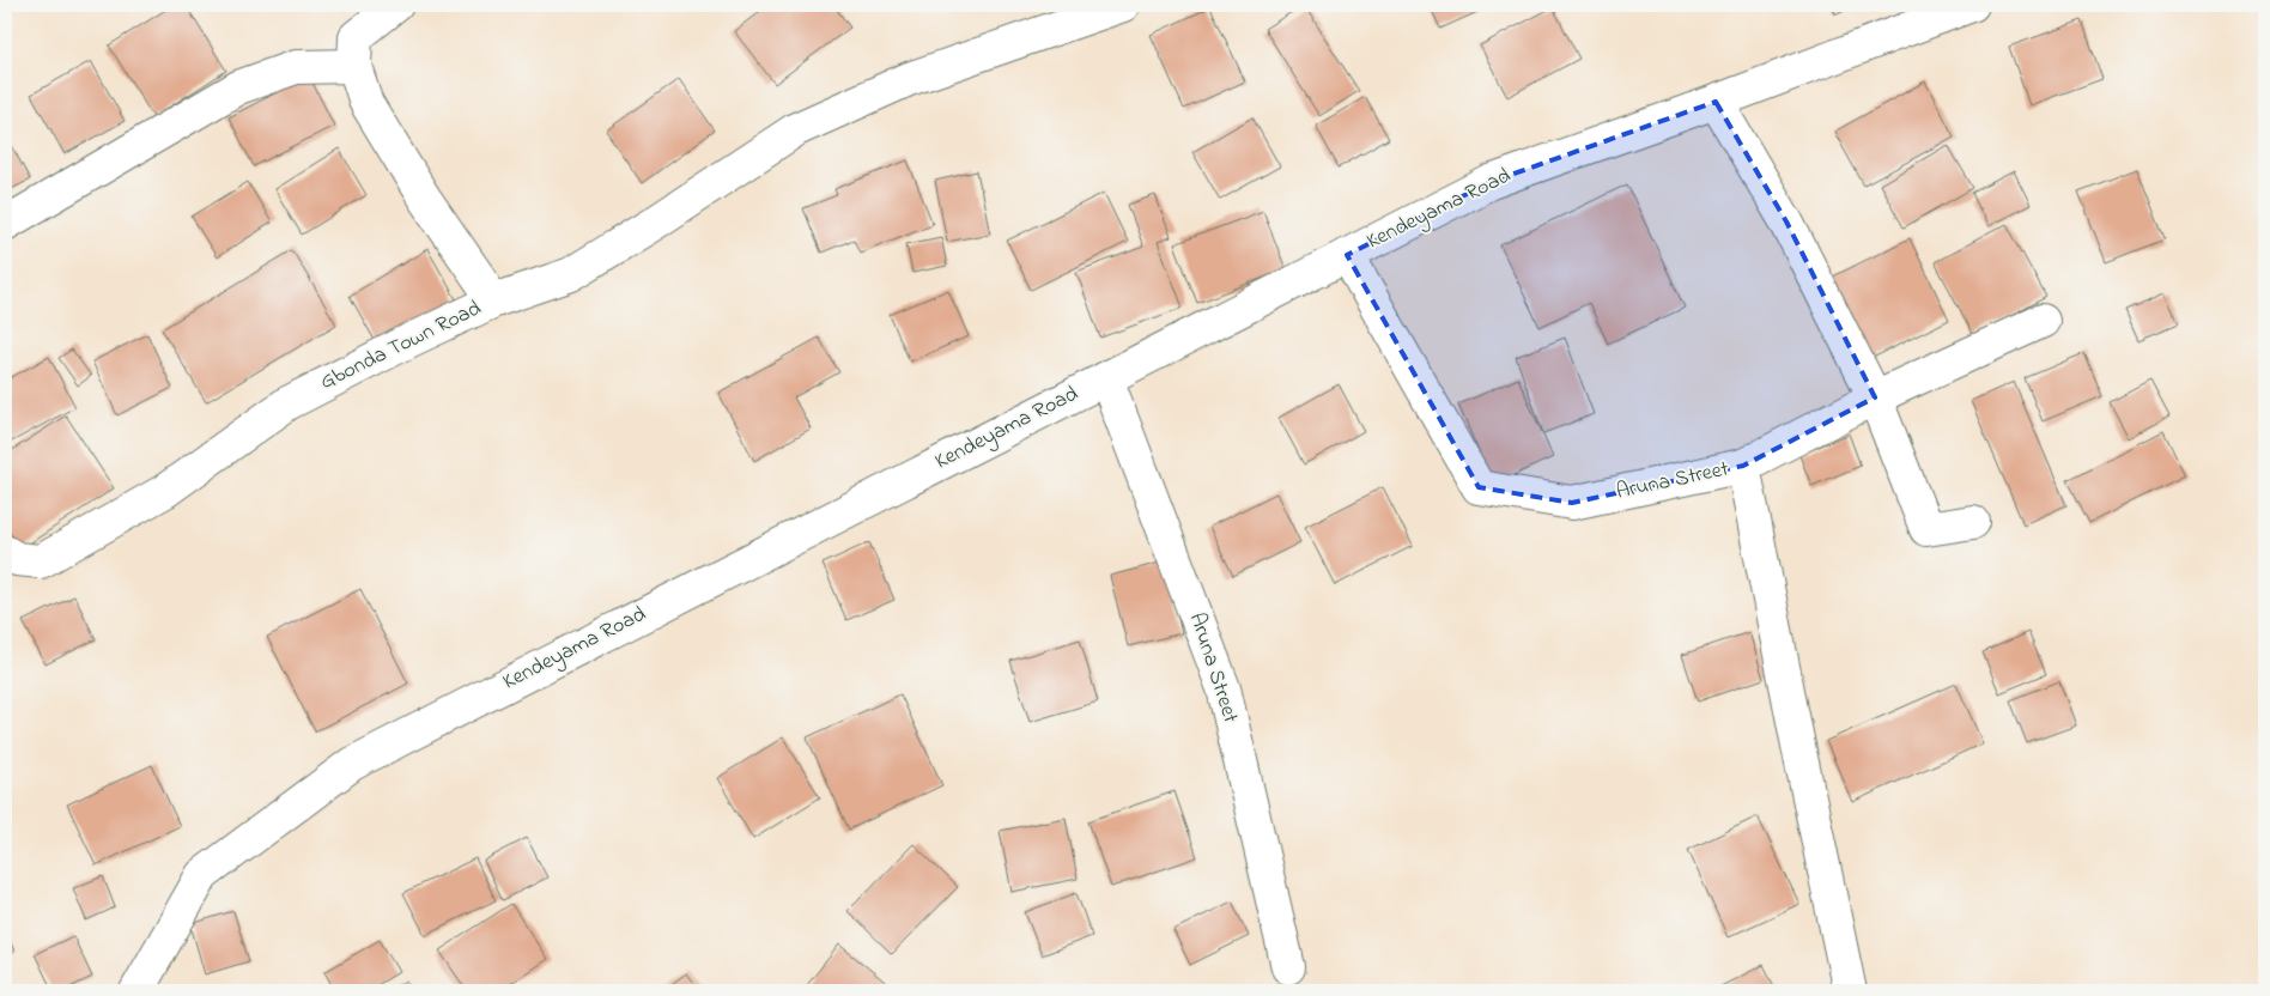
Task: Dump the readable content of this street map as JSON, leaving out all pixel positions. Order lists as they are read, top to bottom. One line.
{"streets":{"street":["Kendeyama Road","Gbonda Town Road","Aruna Street"]},"crossings":[["Kendeyama Road","Aruna Street"]]}
